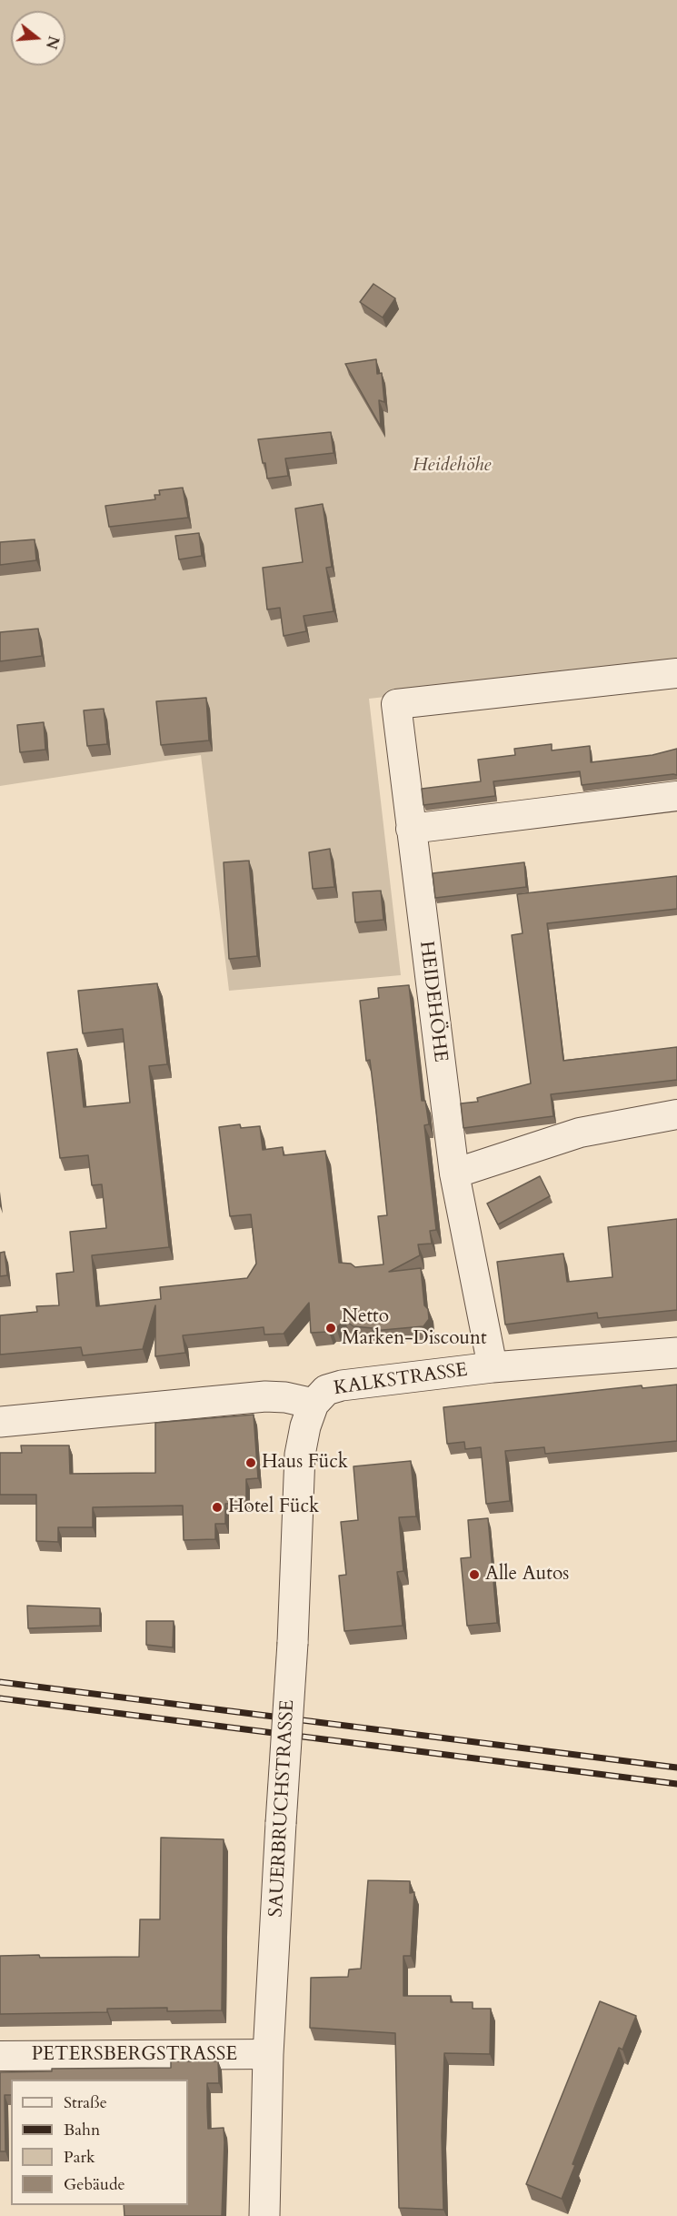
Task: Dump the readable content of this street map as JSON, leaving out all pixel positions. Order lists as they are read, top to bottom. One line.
{"streets":{"street":["HEIDEHÖHE","KALKSTRASSE","SAUERBRUCHSTRASSE","PETERSBERGSTRASSE"]},"crossings":[["HEIDEHÖHE","KALKSTRASSE"],["KALKSTRASSE","SAUERBRUCHSTRASSE"],["SAUERBRUCHSTRASSE","PETERSBERGSTRASSE"]],"parks":["Heidehöhe"],"places":["Netto Marken-Discount","Haus Fück","Hotel Fück","Alle Autos"],"legend":["Straße","Bahn","Park","Gebäude"],"north":"right"}
